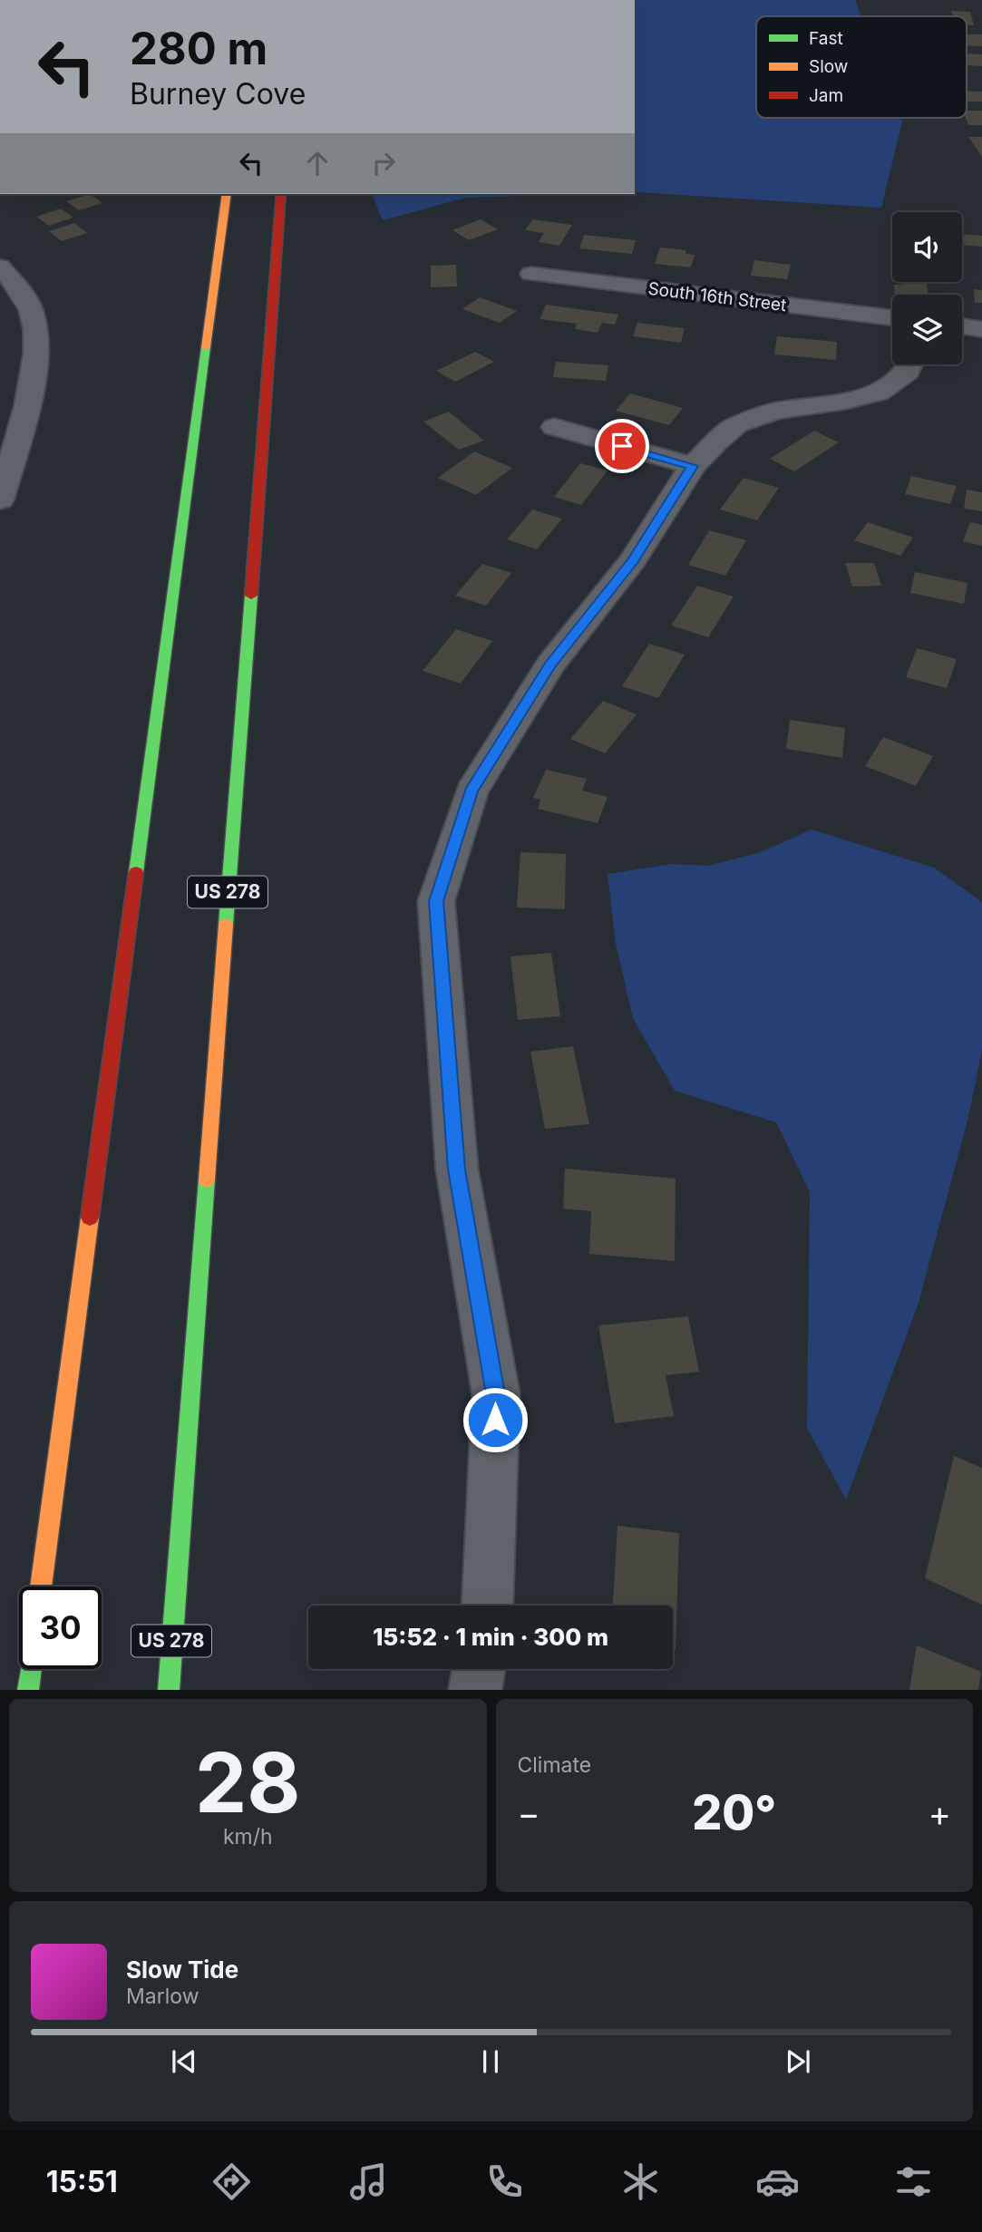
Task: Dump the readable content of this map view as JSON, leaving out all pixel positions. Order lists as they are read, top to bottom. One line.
{"streets":{"highway":["US 278"],"street":["South 16th Street"]},"legend":["Fast","Slow","Jam"],"page":{"turn":["280 m","Burney Cove"],"limit":"30","trip":"15:52 · 1 min · 300 m","tile":[["28","km/h"],"Climate"],"heat":["−","20°","+"],"song":["Slow Tide","Marlow"],"tabs":"15:51"}}
